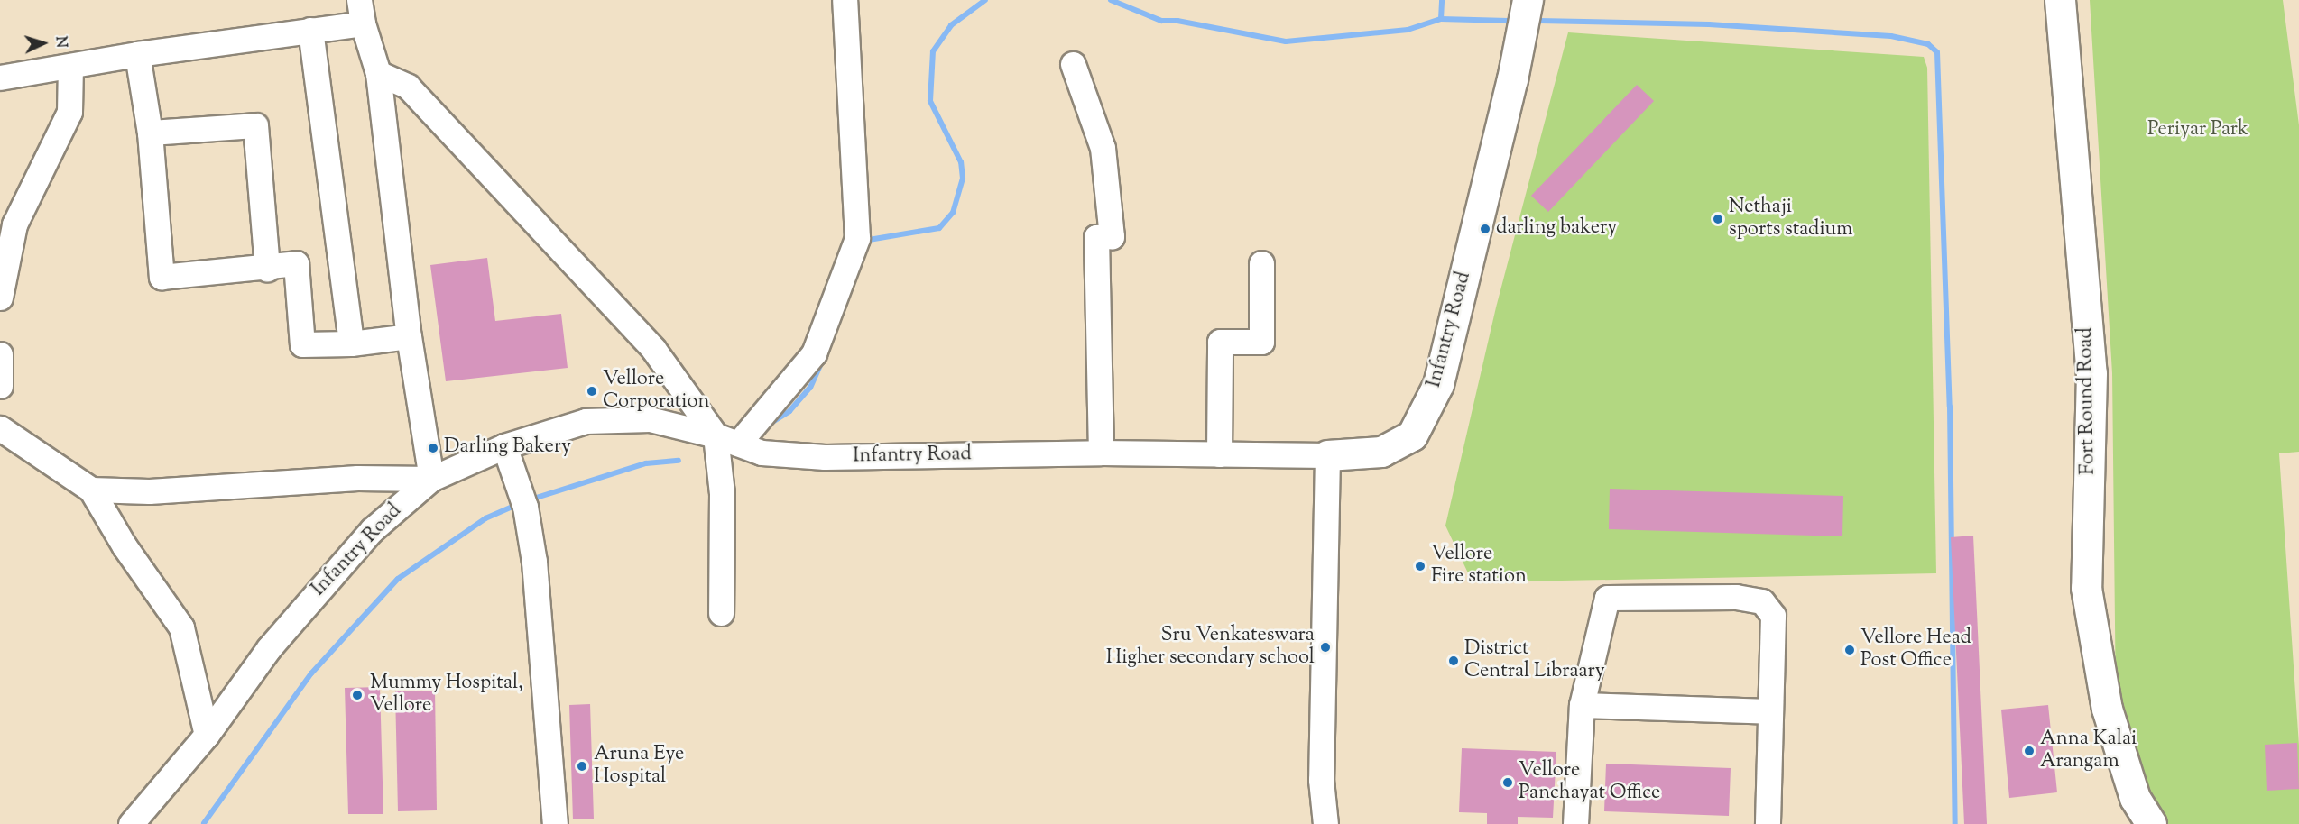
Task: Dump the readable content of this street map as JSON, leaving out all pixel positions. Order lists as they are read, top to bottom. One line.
{"streets":{"main road":["Infantry Road","Fort Round Road"]},"parks":["Periyar Park"],"places":["Nethaji sports stadium","darling bakery","Vellore Corporation","Darling Bakery","Vellore Fire station","Sru Venkateswara Higher secondary school","Vellore Head Post Office","District Central Libraary","Mummy Hospital, Vellore","Anna Kalai Arangam","Aruna Eye Hospital","Vellore Panchayat Office"],"north":"right"}
